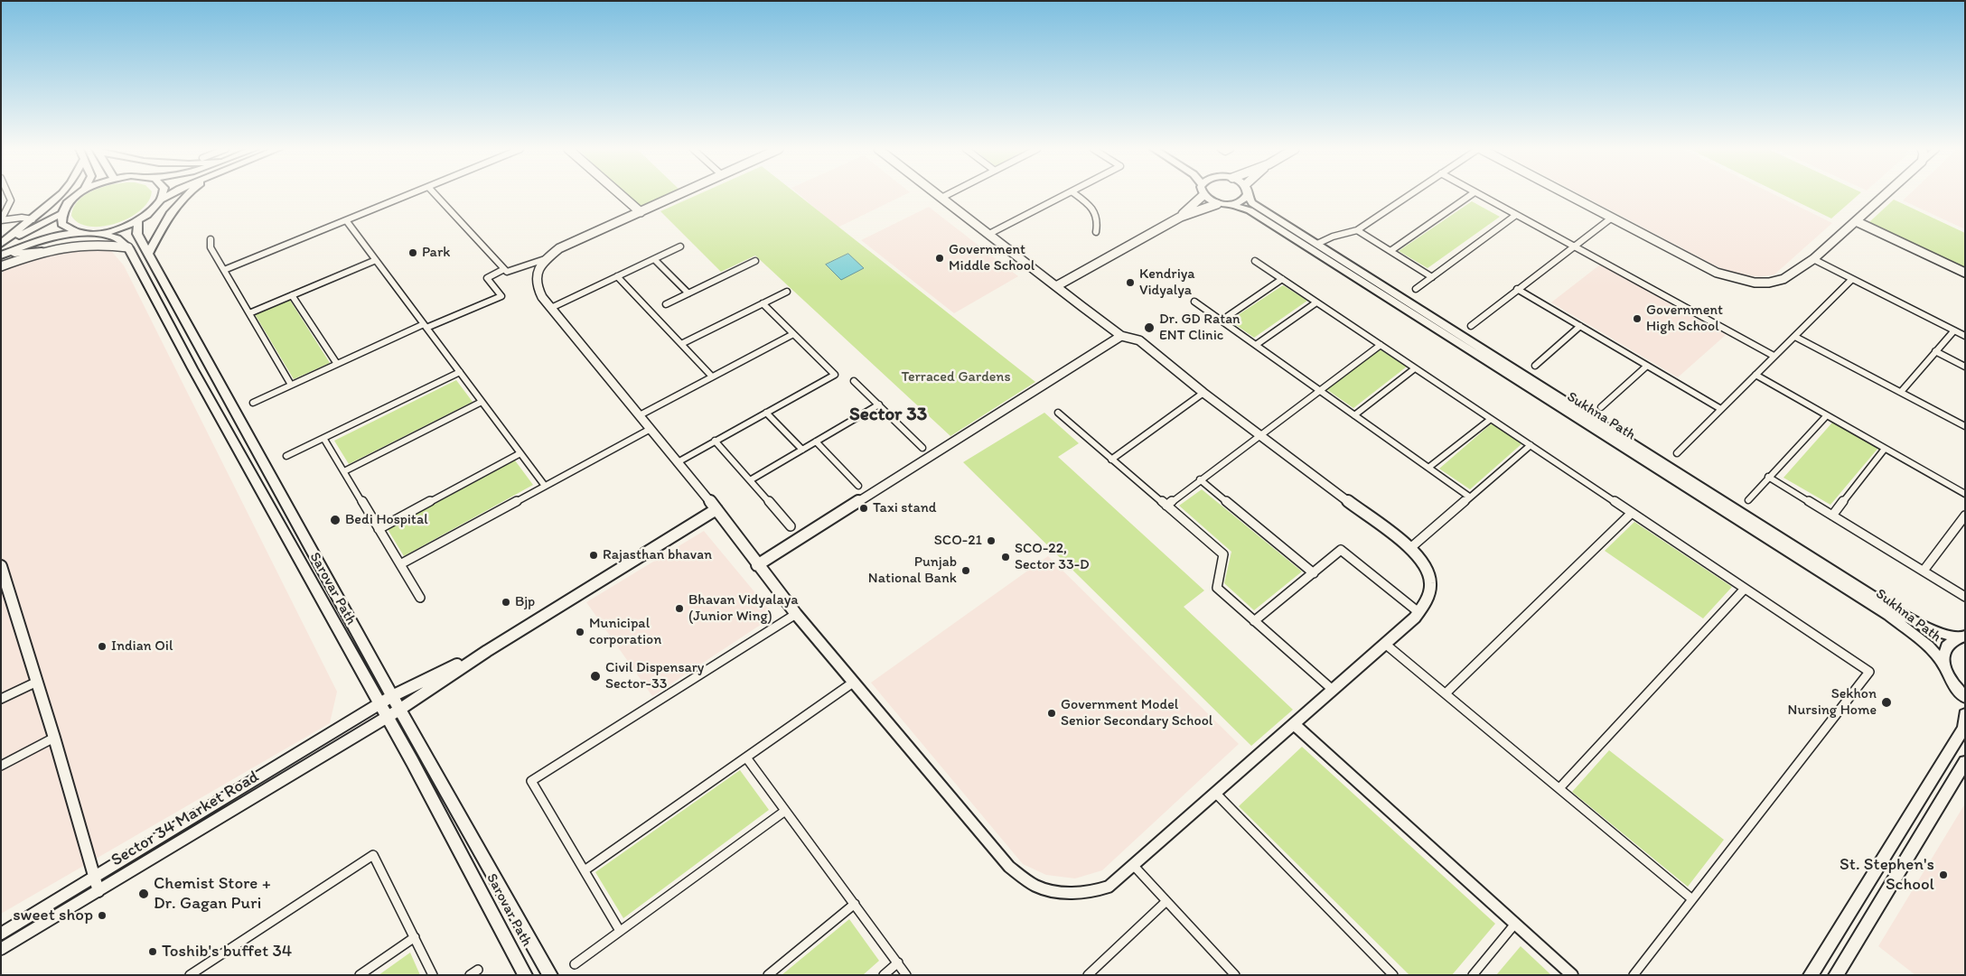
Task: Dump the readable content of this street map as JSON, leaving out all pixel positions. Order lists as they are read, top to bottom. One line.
{"streets":{"main road":["Sukhna Path","Sarovar Path"],"street":["Sector 34 Market Road"]},"crossings":[["Sarovar Path","Sector 34 Market Road"]],"districts":["Sector 33"],"parks":["Terraced Gardens"],"places":["Park","Government Middle School","Kendriya Vidyalya","Government High School","Dr. GD Ratan ENT Clinic","Taxi stand","Bedi Hospital","SCO-21","Rajasthan bhavan","SCO-22, Sector 33-D","Punjab National Bank","Bjp","Bhavan Vidyalaya (Junior Wing)","Municipal corporation","Indian Oil","Civil Dispensary Sector-33","Sekhon Nursing Home","Government Model Senior Secondary School","St. Stephen's School","Chemist Store + Dr. Gagan Puri","sweet shop","Toshib's buffet 34"]}
